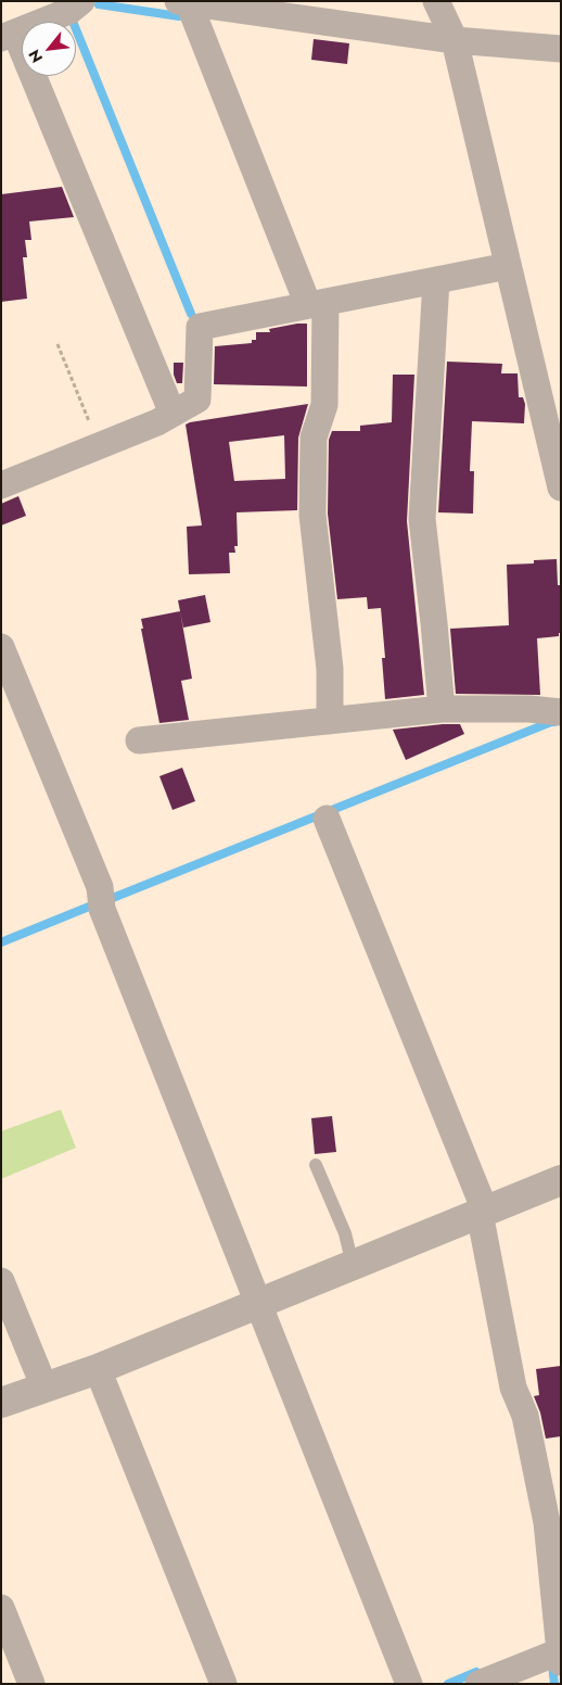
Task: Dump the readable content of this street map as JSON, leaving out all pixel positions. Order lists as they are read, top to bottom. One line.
{"north":"bottom left"}
